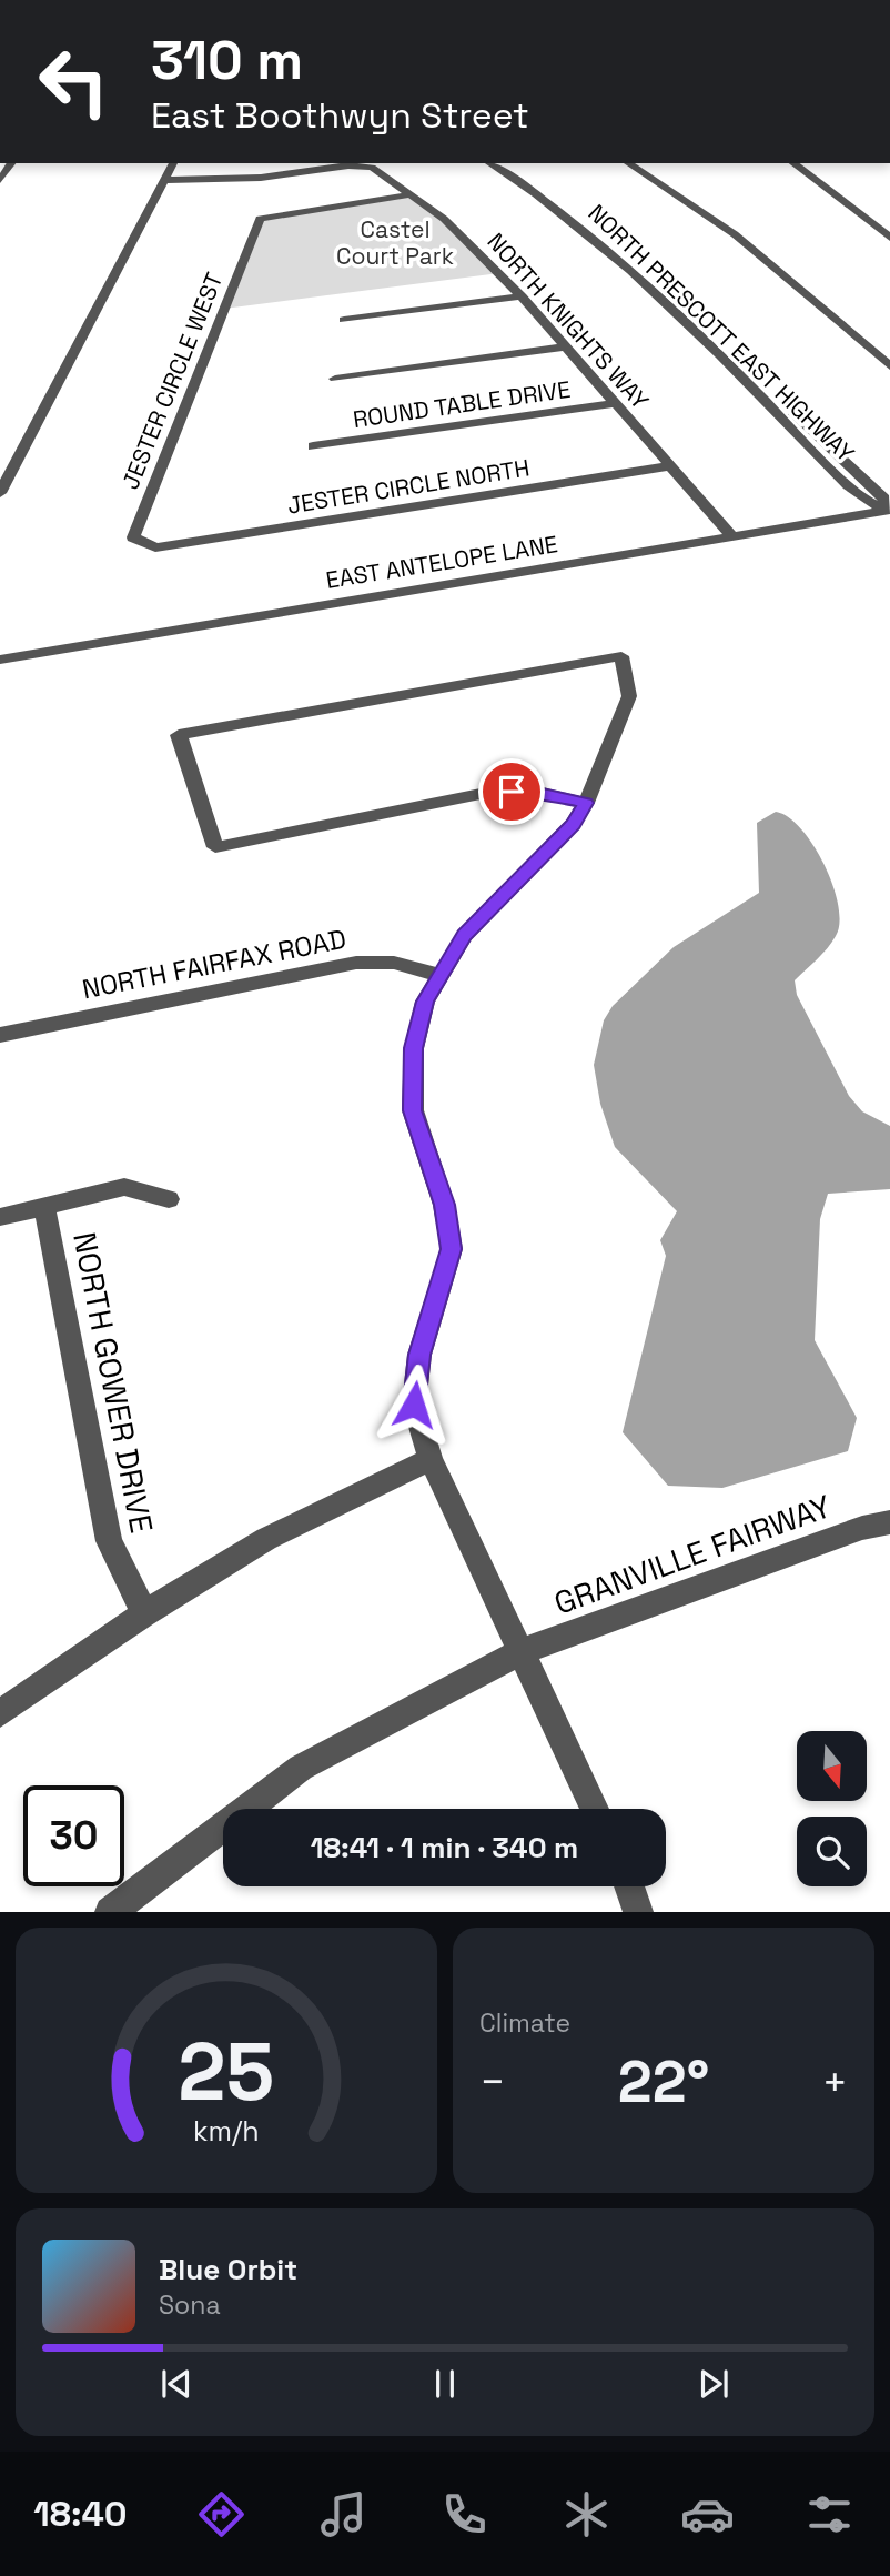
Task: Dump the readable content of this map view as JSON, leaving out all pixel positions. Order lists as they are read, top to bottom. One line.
{"streets":{"street":["NORTH KNIGHTS WAY","NORTH PRESCOTT EAST HIGHWAY","JESTER CIRCLE WEST","ROUND TABLE DRIVE","JESTER CIRCLE NORTH","EAST ANTELOPE LANE","NORTH FAIRFAX ROAD","NORTH GOWER DRIVE","GRANVILLE FAIRWAY"]},"crossings":[["NORTH KNIGHTS WAY","JESTER CIRCLE WEST"],["NORTH KNIGHTS WAY","ROUND TABLE DRIVE"],["NORTH KNIGHTS WAY","JESTER CIRCLE NORTH"],["NORTH KNIGHTS WAY","EAST ANTELOPE LANE"],["NORTH PRESCOTT EAST HIGHWAY","EAST ANTELOPE LANE"],["JESTER CIRCLE WEST","JESTER CIRCLE NORTH"]],"parks":["Castel Court Park"],"north":"bottom","page":{"turn":["310 m","East Boothwyn Street"],"limit":"30","trip":"18:41 · 1 min · 340 m","tile":"Climate","heat":["−","22°","+"],"song":["Blue Orbit","Sona"],"tabs":"18:40","gauge":["25","km/h"]}}
